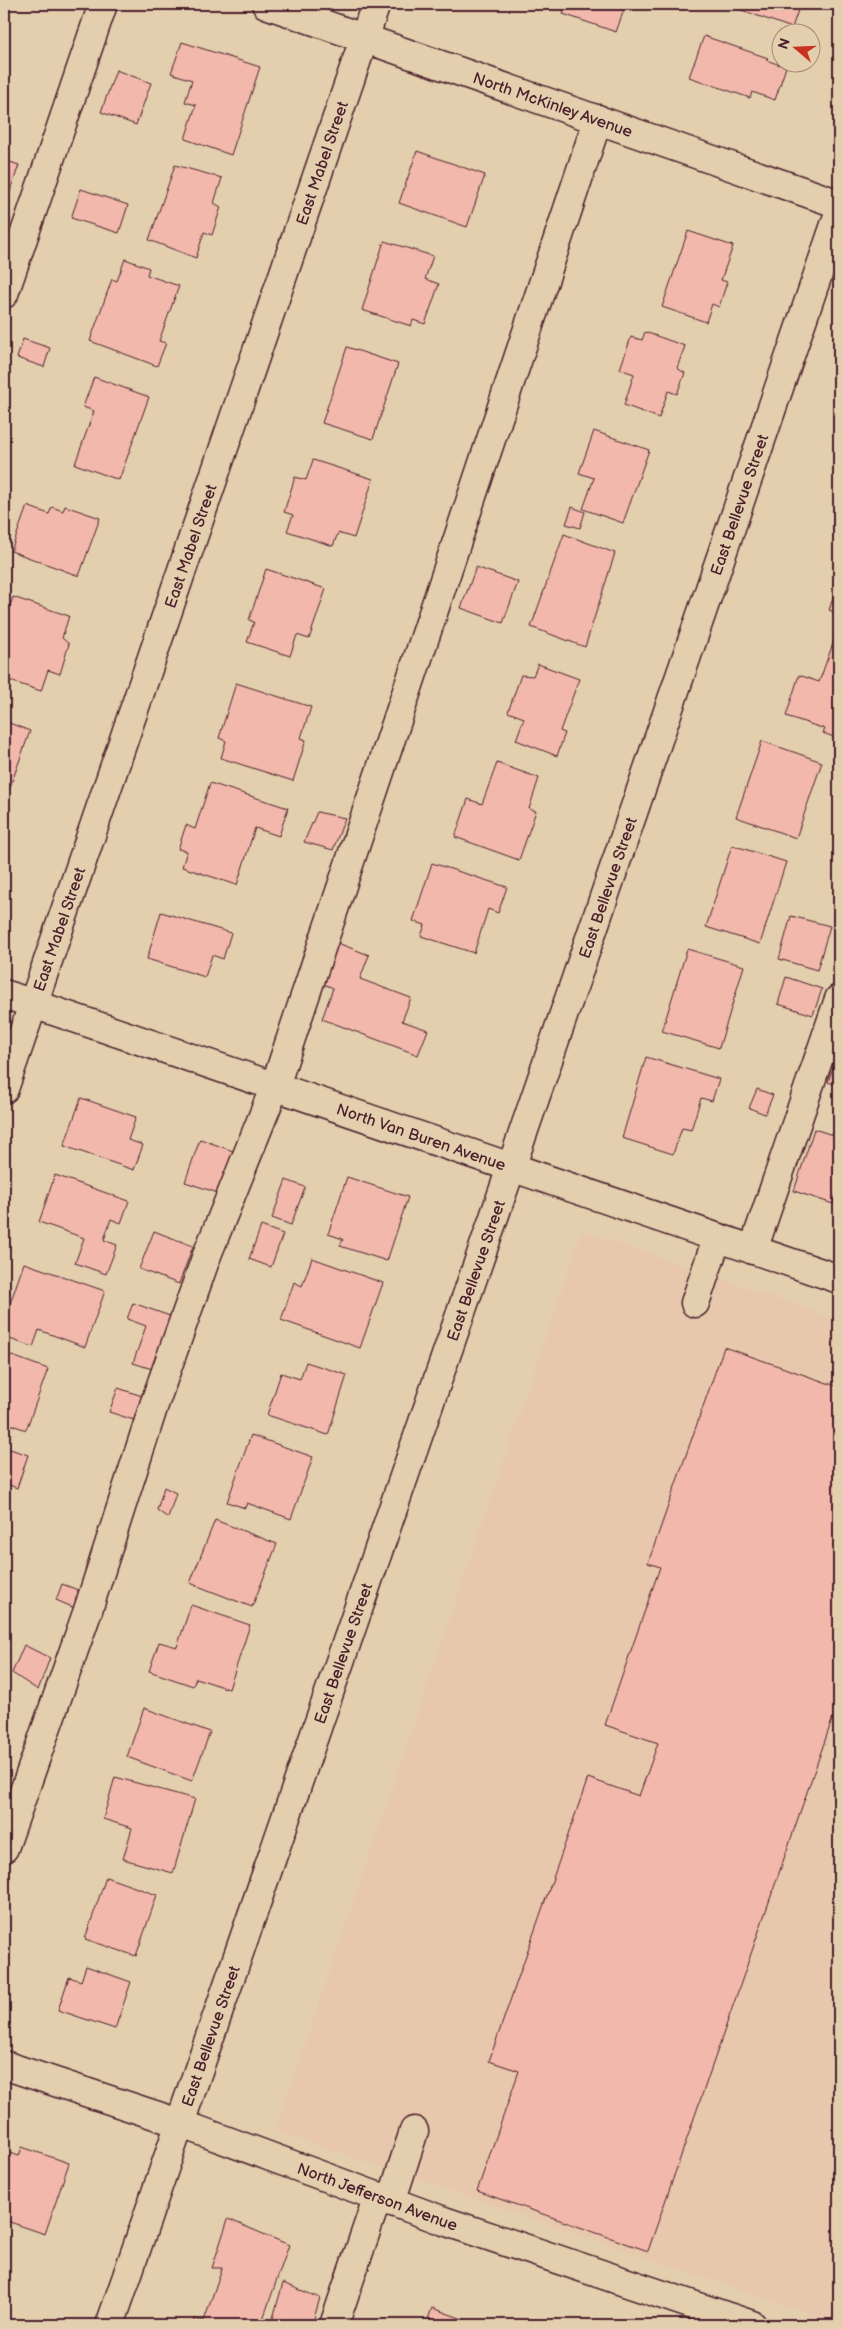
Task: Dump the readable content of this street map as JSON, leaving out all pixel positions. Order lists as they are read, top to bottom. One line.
{"streets":{"street":["North McKinley Avenue","East Mabel Street","East Bellevue Street","North Van Buren Avenue","North Jefferson Avenue"]},"crossings":[["North McKinley Avenue","East Mabel Street"],["East Mabel Street","North Van Buren Avenue"],["East Bellevue Street","North Van Buren Avenue"],["East Bellevue Street","North Jefferson Avenue"]],"north":"left"}
